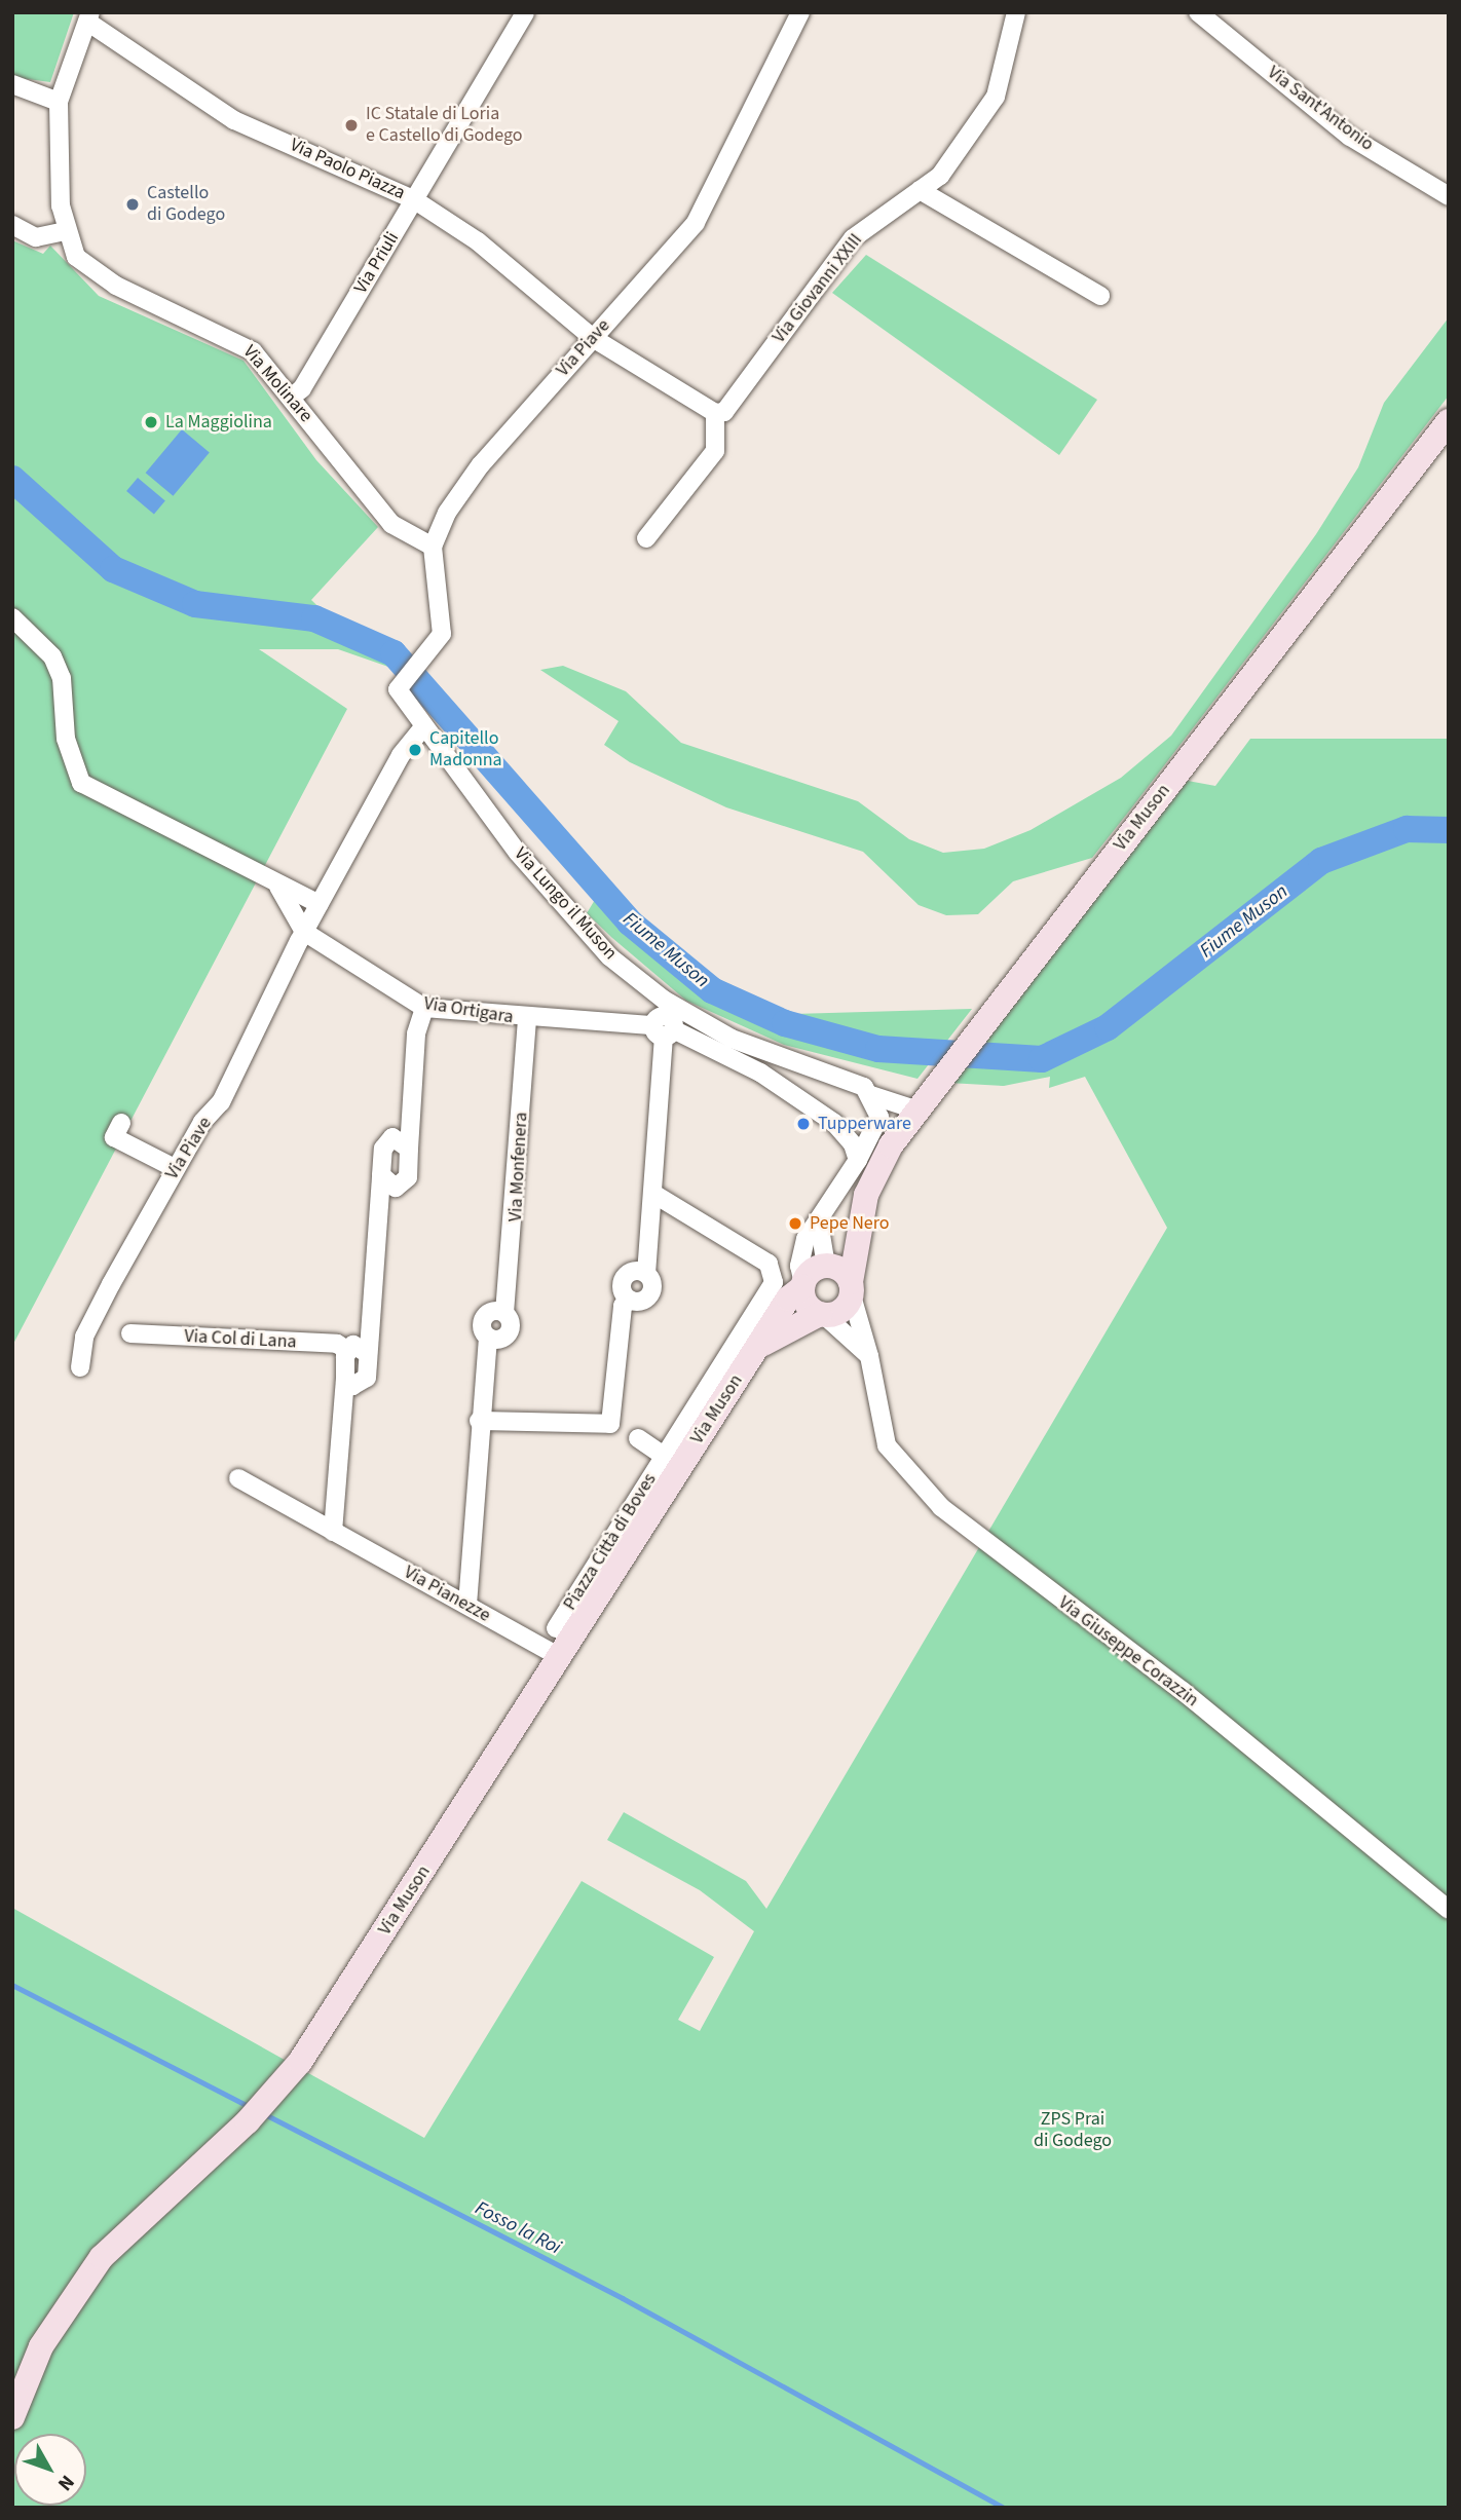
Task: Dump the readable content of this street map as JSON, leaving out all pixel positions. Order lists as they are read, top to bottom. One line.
{"streets":{"main road":["Via Muson"],"street":["Via Sant'Antonio","Via Paolo Piazza","Via Priuli","Via Giovanni XXIII","Via Piave","Via Molinare","Via Lungo il Muson","Via Ortigara","Via Monfenera","Via Col di Lana","Piazza Città di Boves","Via Pianezze","Via Giuseppe Corazzin"]},"crossings":[["Via Paolo Piazza","Via Priuli"],["Via Paolo Piazza","Via Piave"],["Via Paolo Piazza","Via Molinare"],["Via Priuli","Via Molinare"],["Via Piave","Via Molinare"],["Via Piave","Via Lungo il Muson"],["Via Piave","Via Ortigara"],["Via Molinare","Via Lungo il Muson"],["Via Muson","Via Lungo il Muson"],["Via Muson","Piazza Città di Boves"],["Via Muson","Via Pianezze"],["Via Muson","Via Giuseppe Corazzin"],["Via Ortigara","Via Monfenera"],["Via Monfenera","Via Pianezze"]],"water":["Fiume Muson","Fosso la Roi"],"parks":["ZPS Prai di Godego"],"places":["IC Statale di Loria e Castello di Godego","Castello di Godego","La Maggiolina","Capitello Madonna","Tupperware","Pepe Nero"],"north":"bottom right"}
